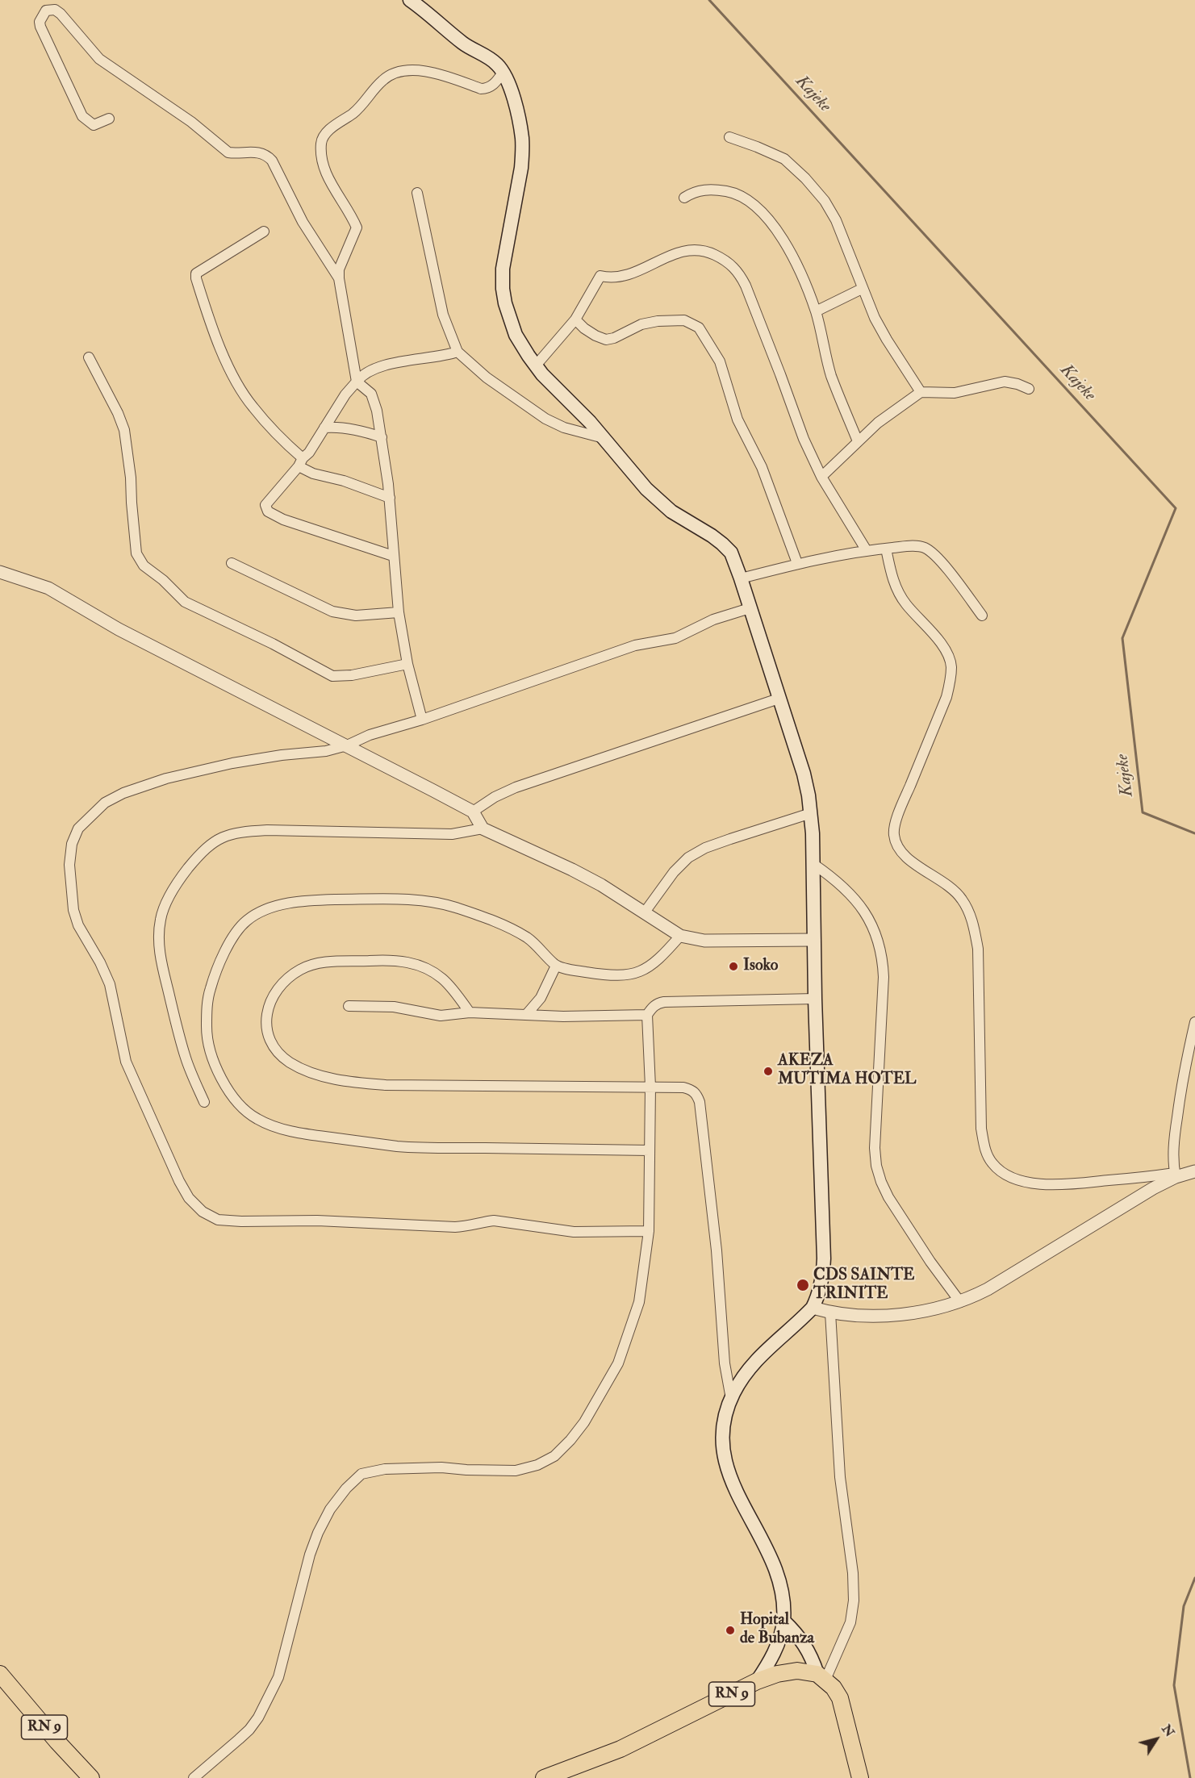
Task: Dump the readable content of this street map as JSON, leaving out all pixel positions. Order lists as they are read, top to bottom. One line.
{"streets":{"main road":["RN 9"]},"water":["Kajeke"],"places":["Isoko","AKEZA MUTIMA HOTEL","CDS SAINTE TRINITE","Hopital de Bubanza"],"north":"top right"}
